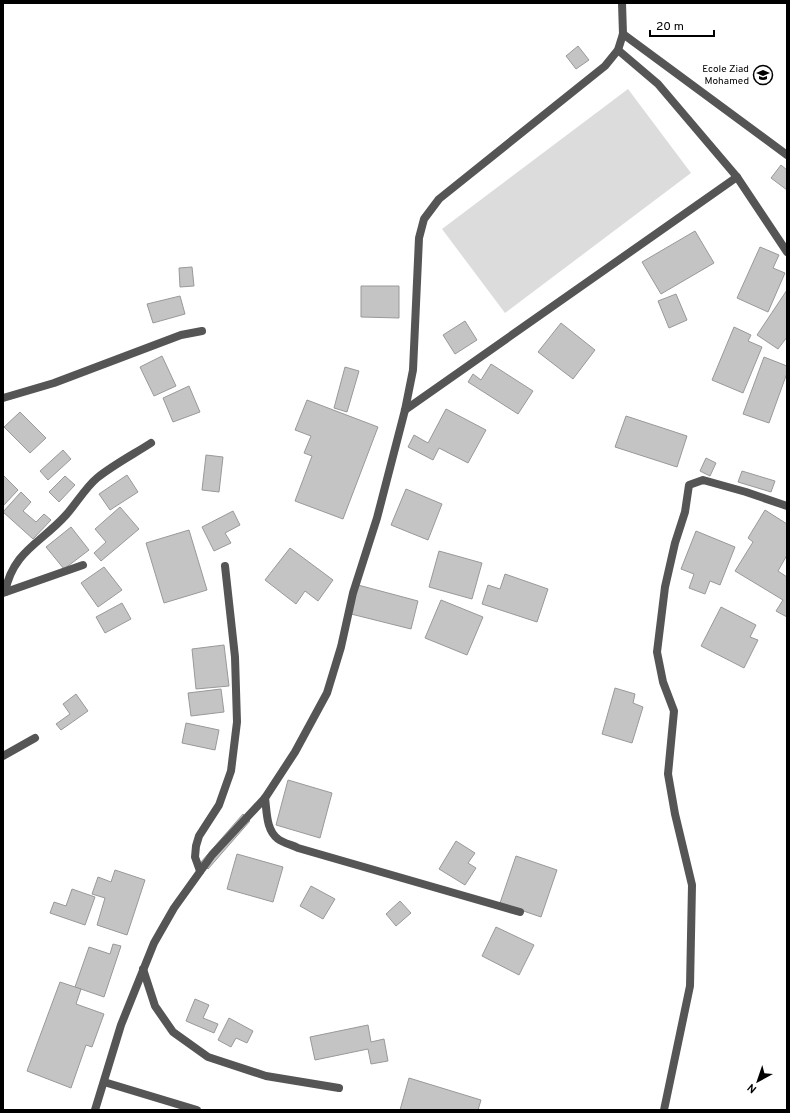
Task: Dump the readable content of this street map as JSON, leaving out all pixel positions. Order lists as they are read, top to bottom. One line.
{"places":{"school or university":["Ecole Ziad Mohamed"]},"scale_bar":"20 m","north":"bottom left"}
